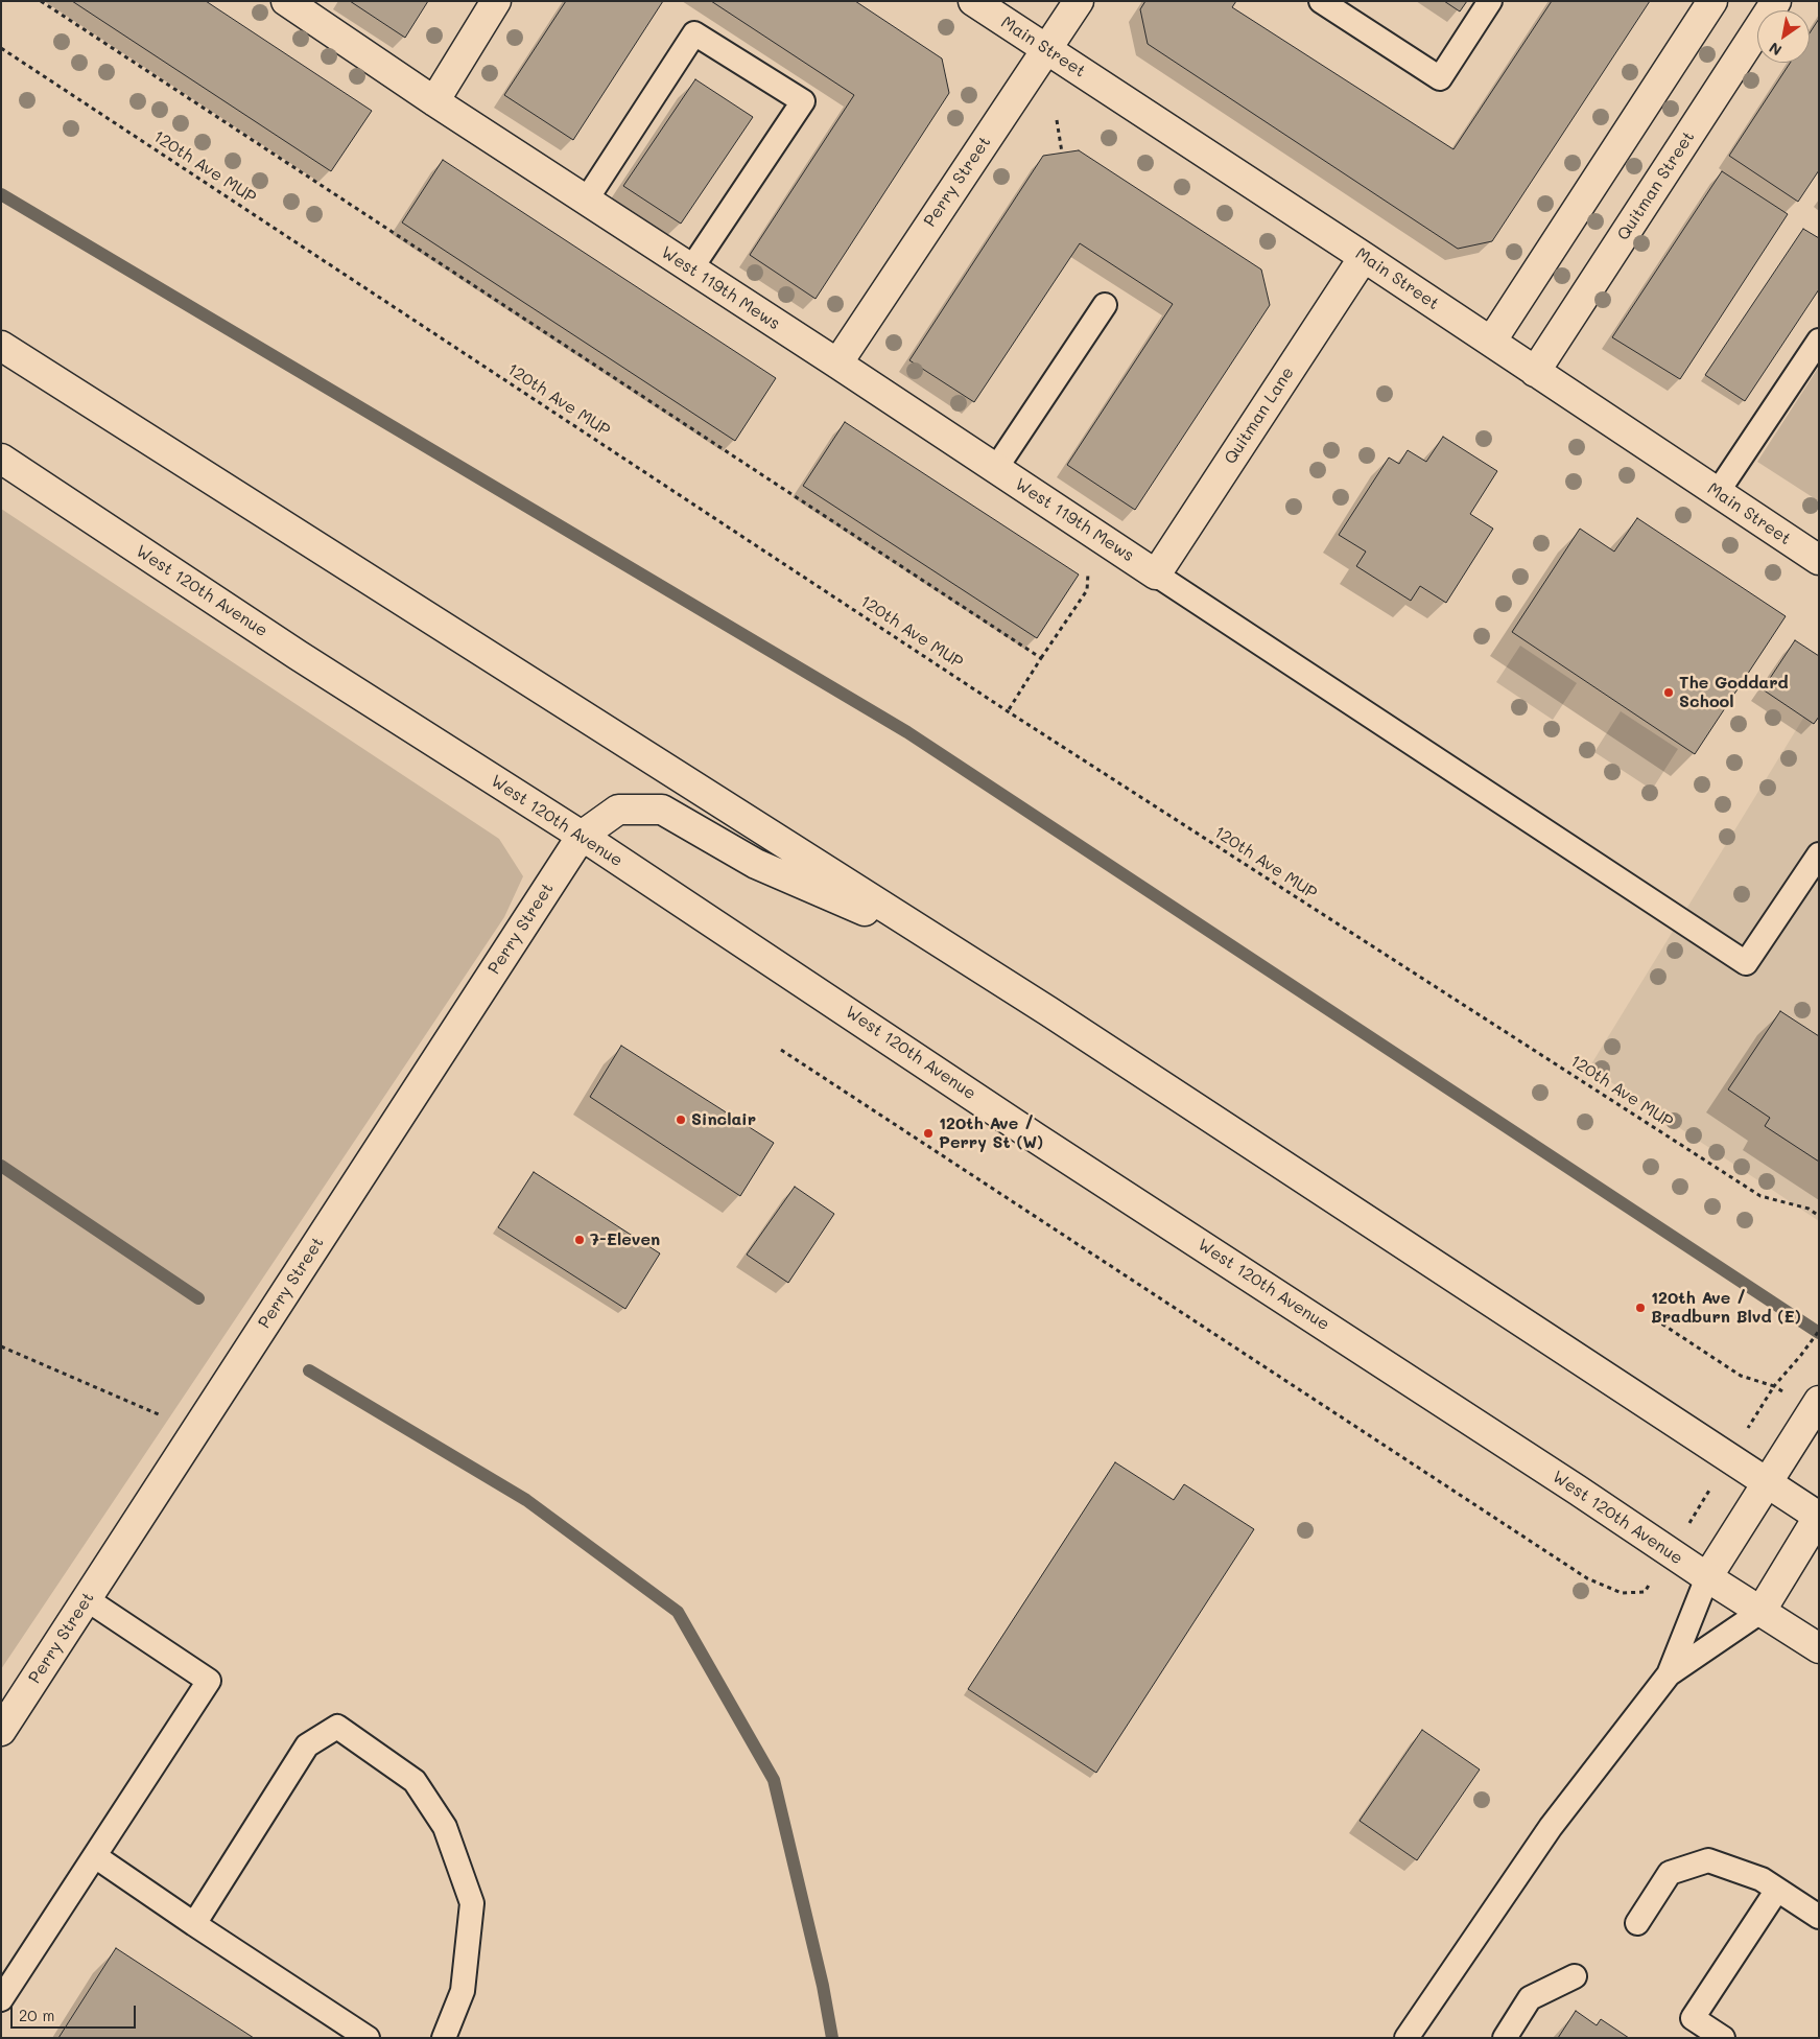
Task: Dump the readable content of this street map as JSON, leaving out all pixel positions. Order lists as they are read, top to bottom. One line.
{"streets":{"street":["Main Street","Perry Street","Quitman Street","West 119th Mews","Quitman Lane","West 120th Avenue"],"path":["120th Ave MUP"]},"crossings":[["Main Street","Perry Street"],["Main Street","Quitman Street"],["Main Street","Quitman Lane"],["Perry Street","West 119th Mews"],["Perry Street","West 120th Avenue"],["West 119th Mews","Quitman Lane"]],"places":["The Goddard School","Sinclair","120th Ave / Perry St (W)","7-Eleven","120th Ave / Bradburn Blvd (E)"],"scale_bar":"20 m","north":"bottom left"}
